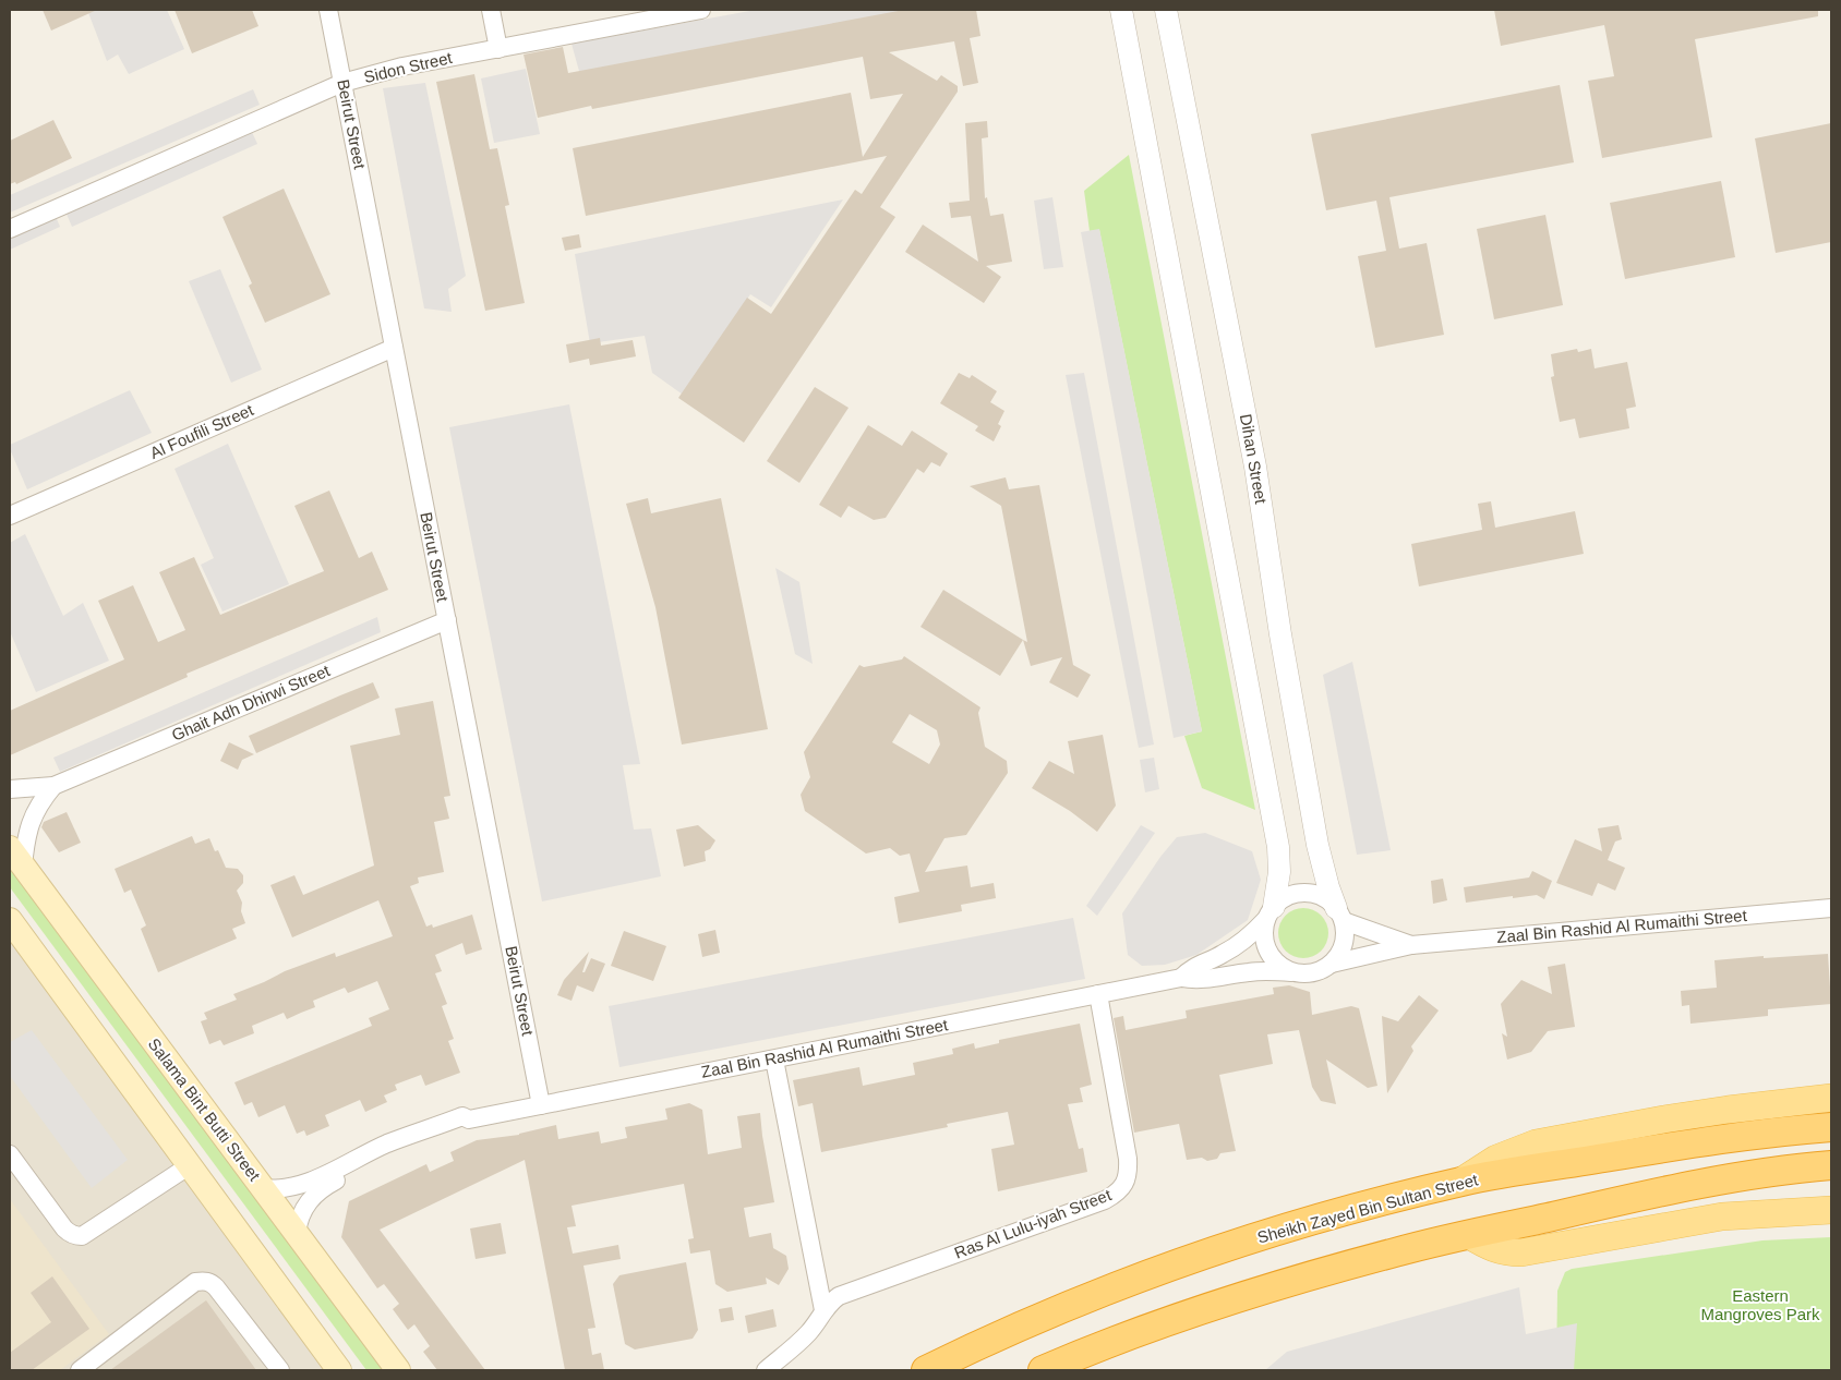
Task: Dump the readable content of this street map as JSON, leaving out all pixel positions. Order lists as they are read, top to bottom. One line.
{"streets":{"highway":["Sheikh Zayed Bin Sultan Street"],"main road":["Salama Bint Butti Street"],"street":["Sidon Street","Beirut Street","Al Foufili Street","Dihan Street","Ghait Adh Dhirwi Street","Zaal Bin Rashid Al Rumaithi Street","Ras Al Lulu-iyah Street"]},"crossings":[["Sidon Street","Beirut Street"],["Beirut Street","Al Foufili Street"],["Beirut Street","Ghait Adh Dhirwi Street"],["Beirut Street","Zaal Bin Rashid Al Rumaithi Street"],["Dihan Street","Zaal Bin Rashid Al Rumaithi Street"],["Ghait Adh Dhirwi Street","Salama Bint Butti Street"],["Zaal Bin Rashid Al Rumaithi Street","Salama Bint Butti Street"],["Zaal Bin Rashid Al Rumaithi Street","Ras Al Lulu-iyah Street"]],"parks":["Eastern Mangroves Park"]}
